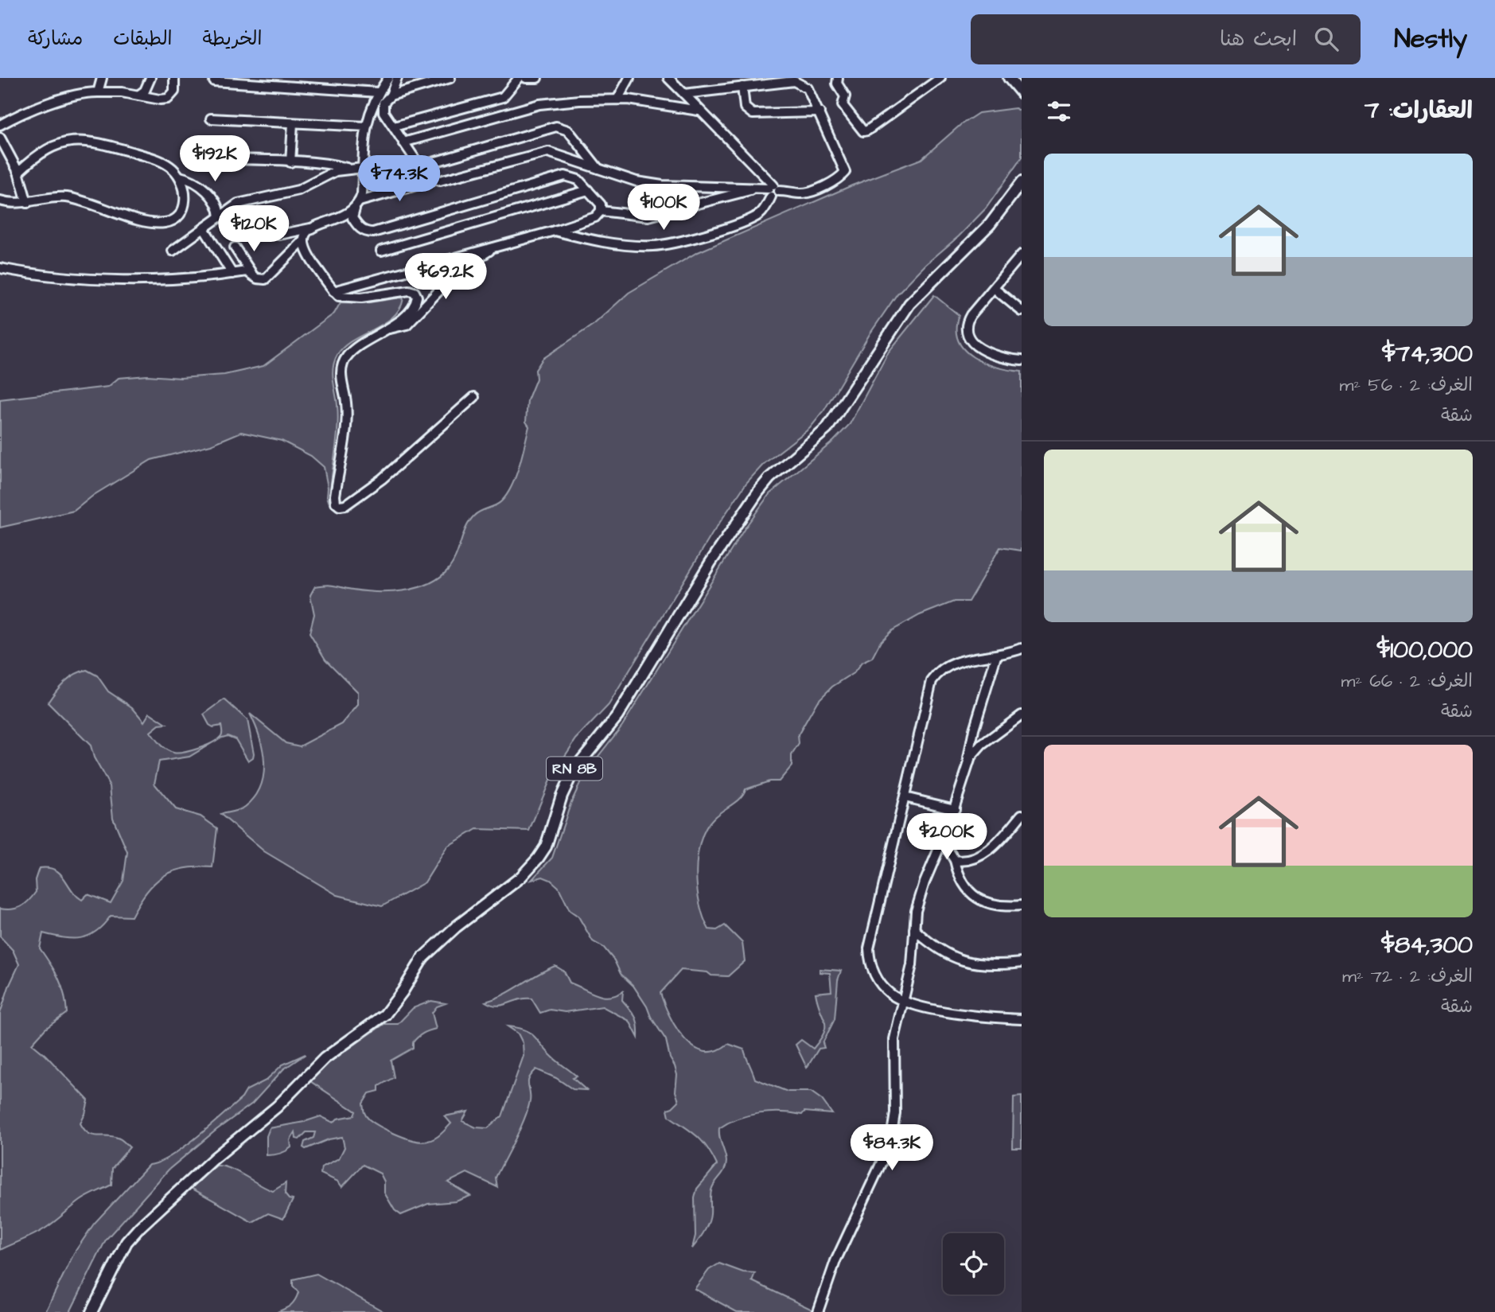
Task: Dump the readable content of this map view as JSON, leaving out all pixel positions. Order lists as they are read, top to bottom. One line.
{"streets":{"main road":["RN 8B"]},"page":{"header":"Nestly","search":"ابحث هنا","nav":["الخريطة","الطبقات","مشاركة"],"heading":"العقارات: 7","price":["$192K","$74.3K","$100K","$120K","$69.2K","$200K","$84.3K"],"list":[{"name":"$74,300","note":"الغرف: 2 · 56 m² · شقة"},{"name":"$100,000","note":"الغرف: 2 · 66 m² · شقة"},{"name":"$84,300","note":"الغرف: 2 · 72 m² · شقة"}]}}
